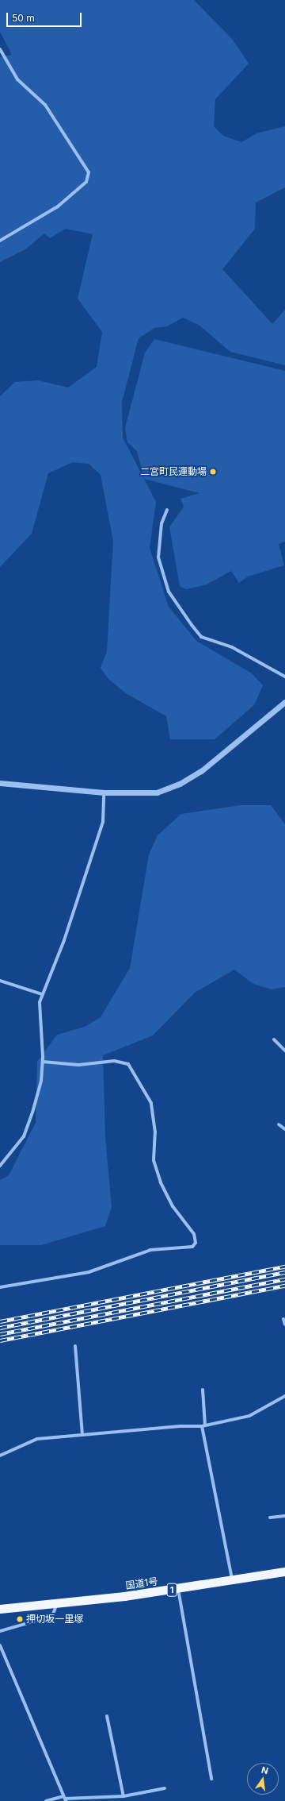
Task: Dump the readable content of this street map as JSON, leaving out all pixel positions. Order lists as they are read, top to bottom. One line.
{"streets":{"highway":["国道1号","1"]},"places":["二宮町民運動場","押切坂一里塚"],"scale_bar":"50 m","north":"top"}
